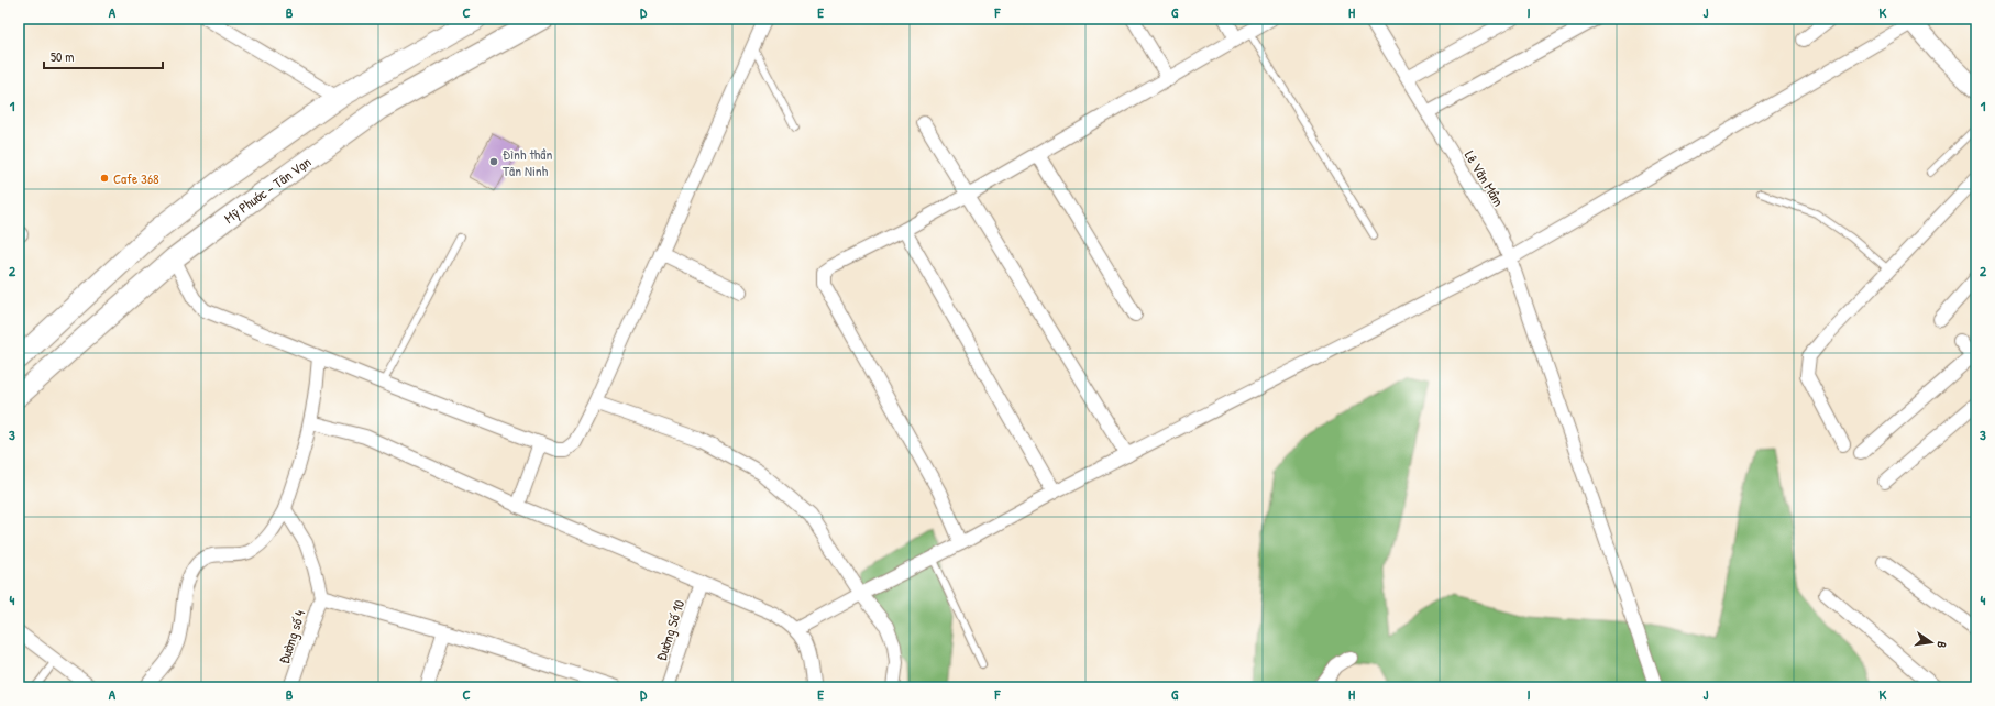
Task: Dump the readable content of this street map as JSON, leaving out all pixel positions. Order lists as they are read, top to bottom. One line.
{"streets":{"main road":["Mỹ Phước - Tân Vạn"],"street":["Lê Văn Mầm","Đường Số 10","Đường số 4"]},"places":["Đình thần Tân Ninh","Cafe 368"],"scale_bar":"50 m","north":"right","grid":{"columns":["A","B","C","D","E","F","G","H","I","J","K"],"rows":["1","2","3","4"]}}
